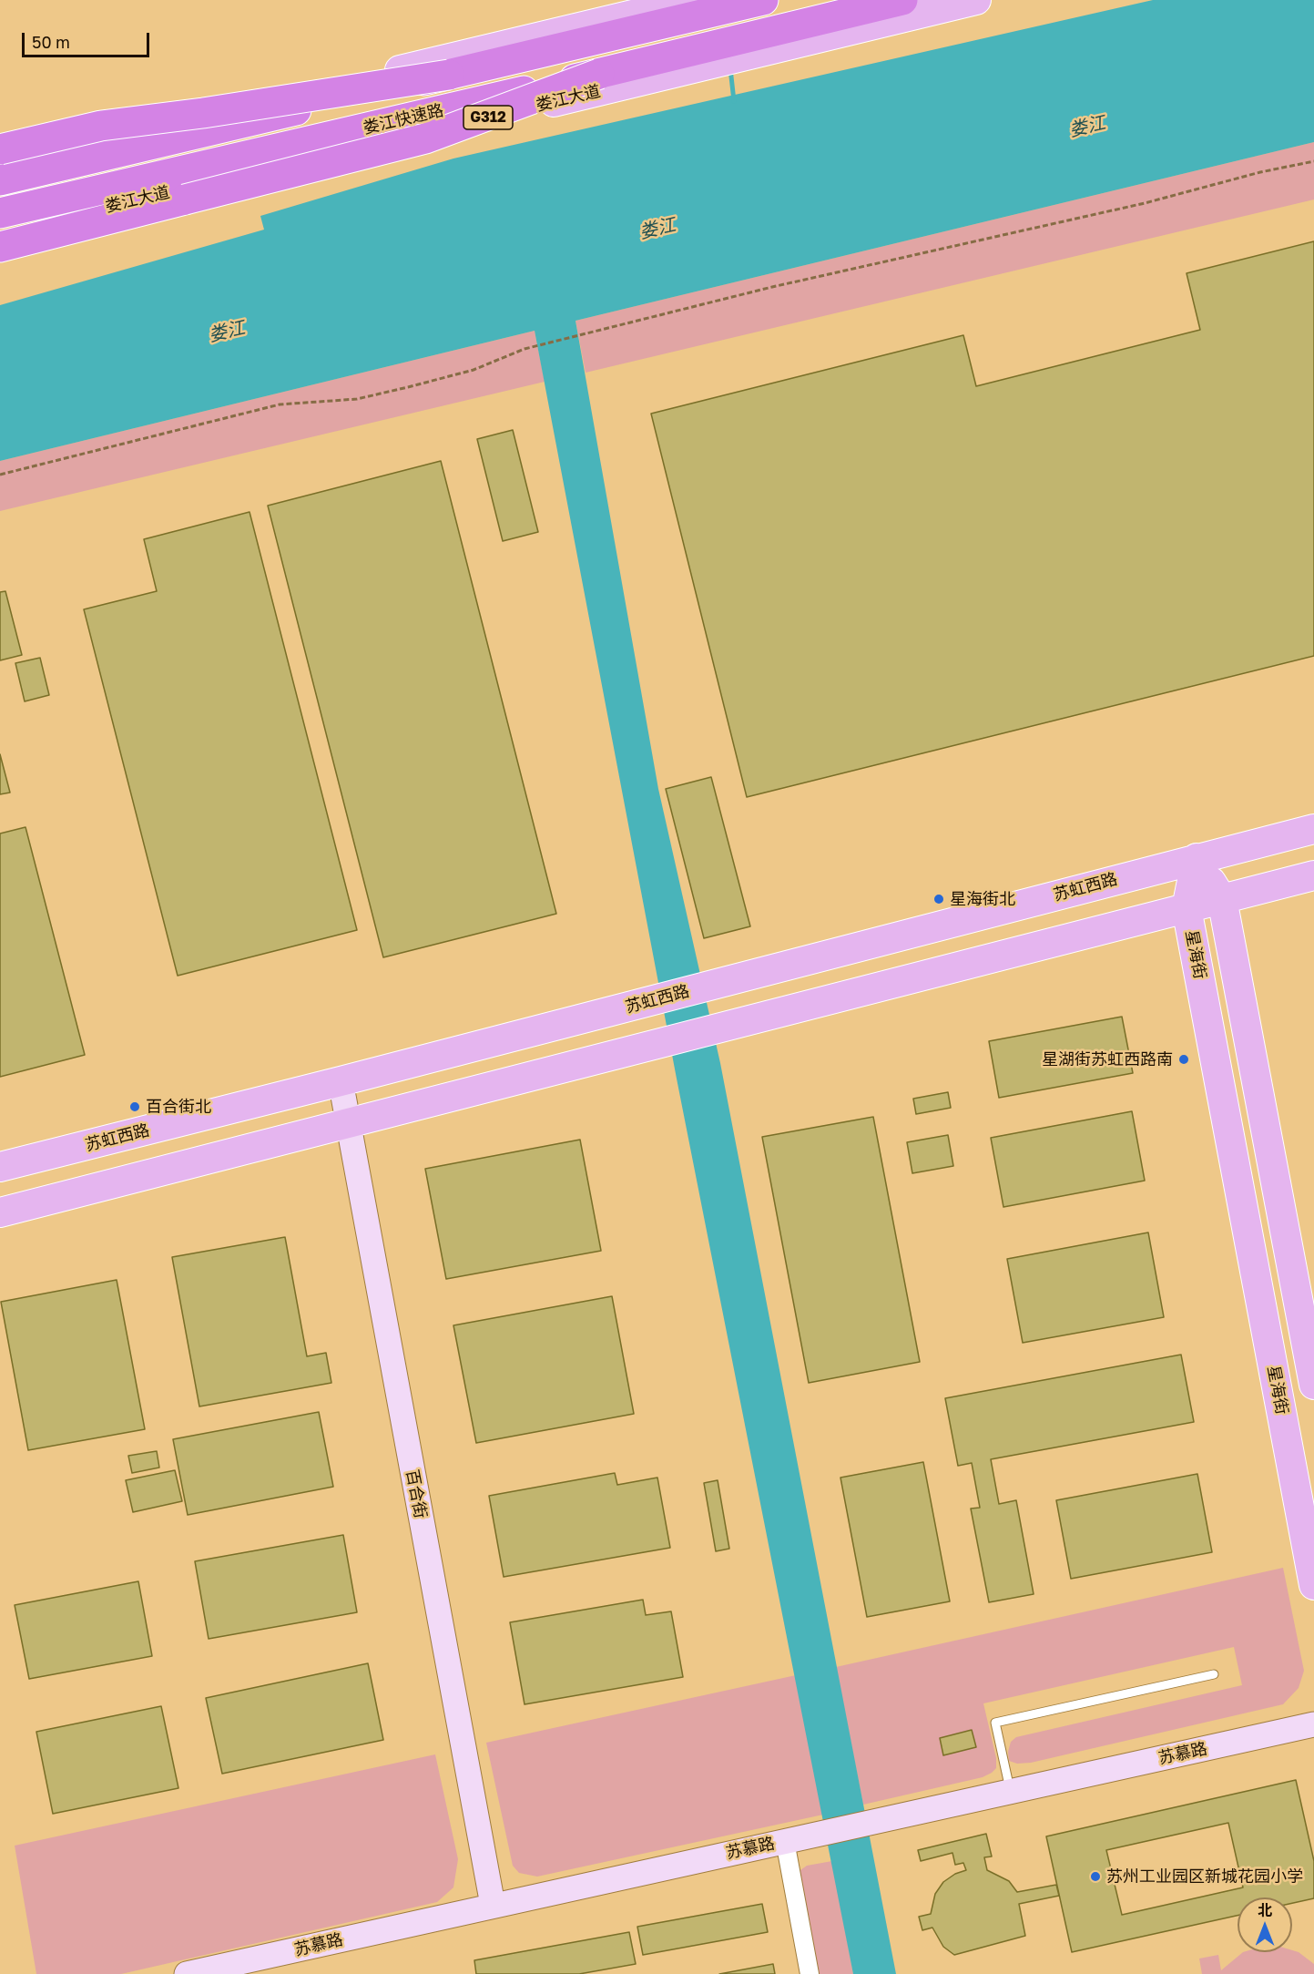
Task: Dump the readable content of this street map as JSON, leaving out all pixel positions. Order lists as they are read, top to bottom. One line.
{"streets":{"highway":["娄江快速路"],"main road":["娄江大道","G312","苏虹西路","星海街","百合街","苏慕路"]},"crossings":[["苏虹西路","星海街"],["苏虹西路","百合街"],["百合街","苏慕路"]],"water":["娄江"],"places":["星海街北","星湖街苏虹西路南","百合街北","苏州工业园区新城花园小学"],"scale_bar":"50 m","north":"top"}
